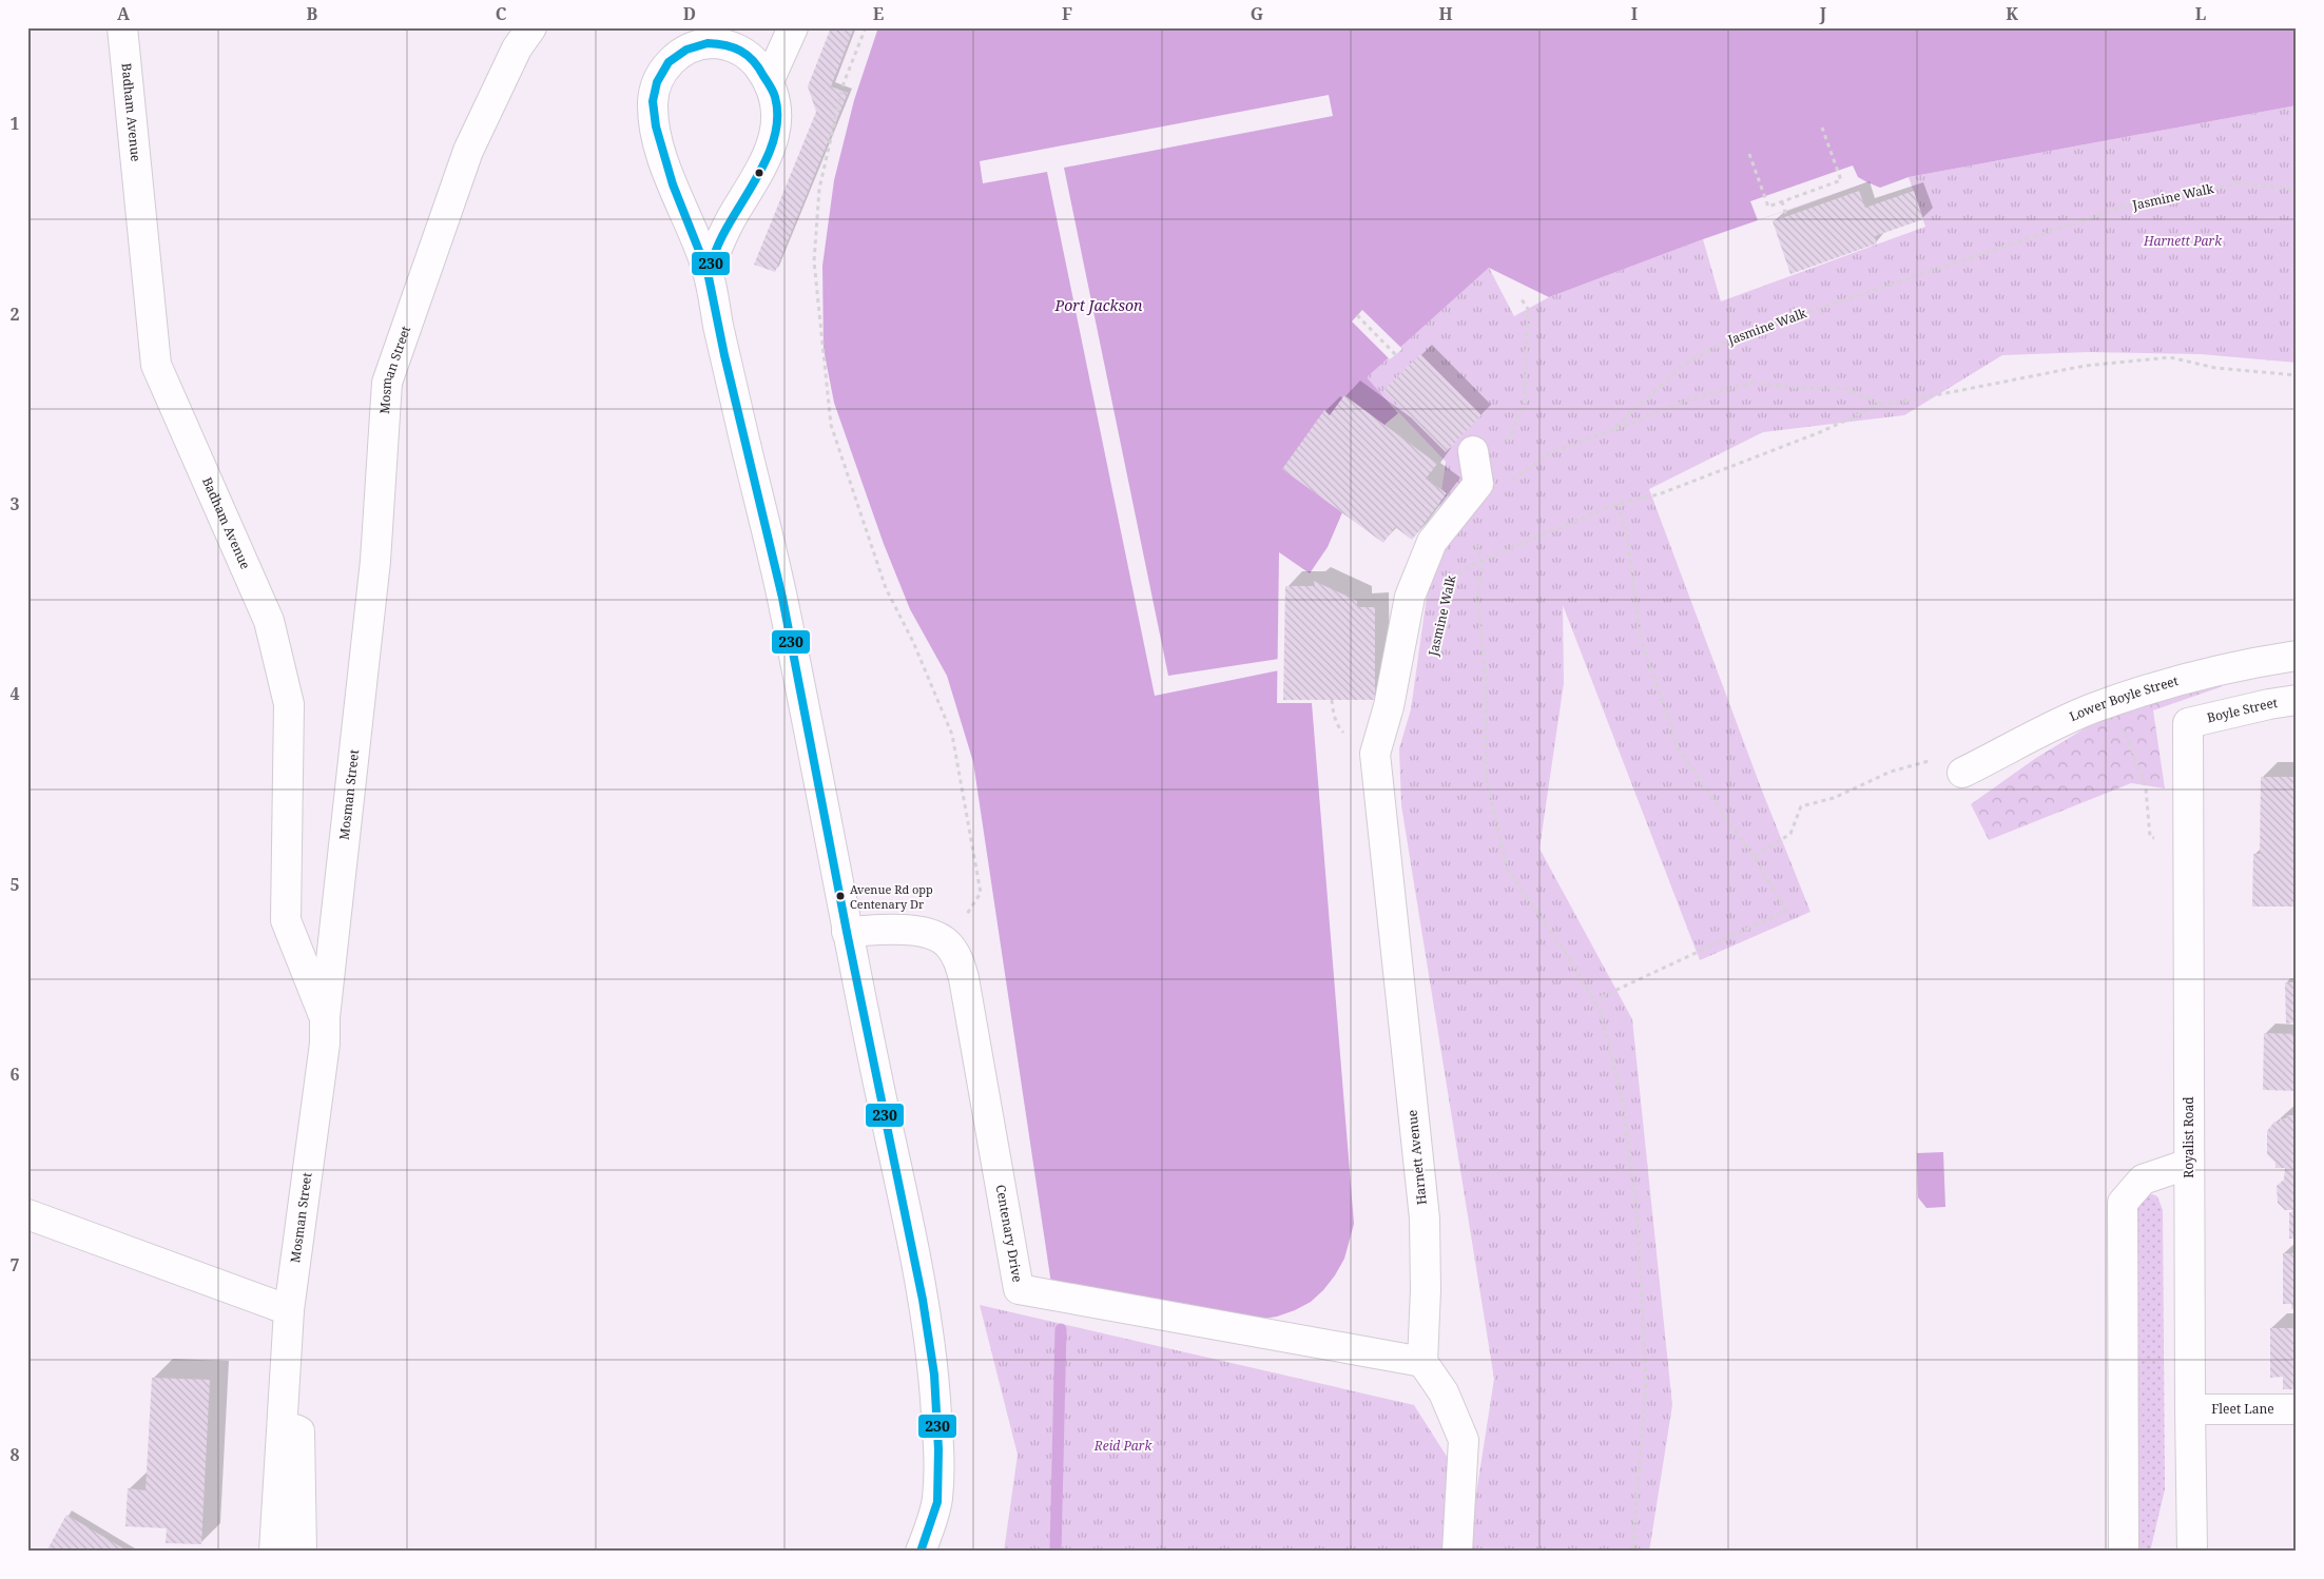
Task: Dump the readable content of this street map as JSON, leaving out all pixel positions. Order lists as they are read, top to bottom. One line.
{"streets":{"street":["Badham Avenue","Mosman Street","Lower Boyle Street","Boyle Street","Royalist Road","Harnett Avenue","Centenary Drive","Fleet Lane"],"path":["Jasmine Walk"]},"crossings":[["Badham Avenue","Mosman Street"],["Boyle Street","Royalist Road"],["Royalist Road","Fleet Lane"],["Harnett Avenue","Centenary Drive"]],"water":["Port Jackson"],"parks":["Harnett Park","Reid Park"],"places":["Avenue Rd opp Centenary Dr"],"lines":["transit line 230"],"grid":{"columns":["A","B","C","D","E","F","G","H","I","J","K","L"],"rows":["1","2","3","4","5","6","7","8"]}}
